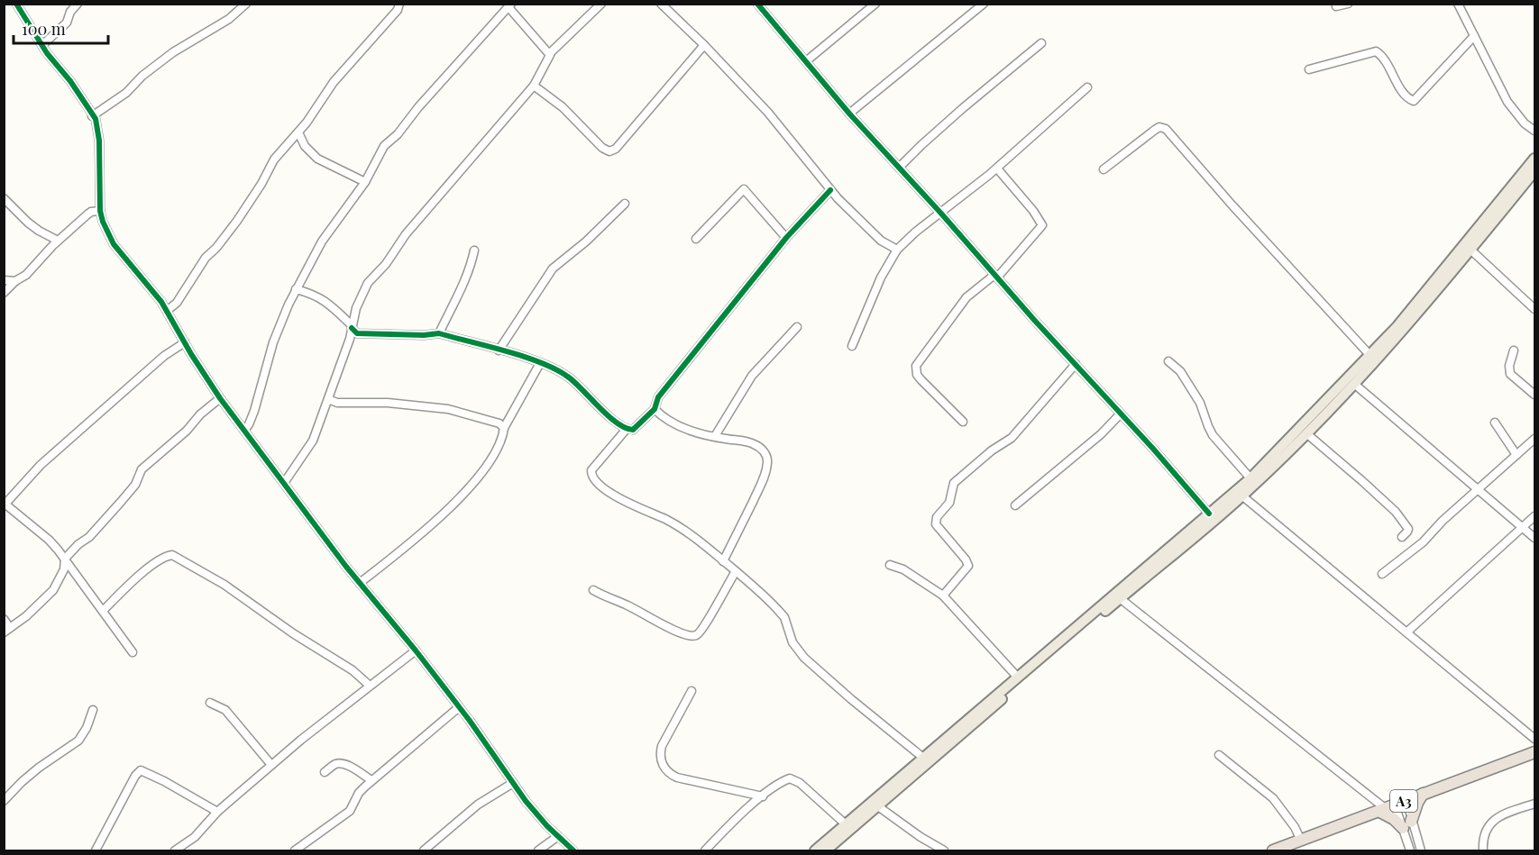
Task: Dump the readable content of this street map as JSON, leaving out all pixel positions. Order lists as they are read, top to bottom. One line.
{"streets":{"highway":["A3"]},"scale_bar":"100 m"}
